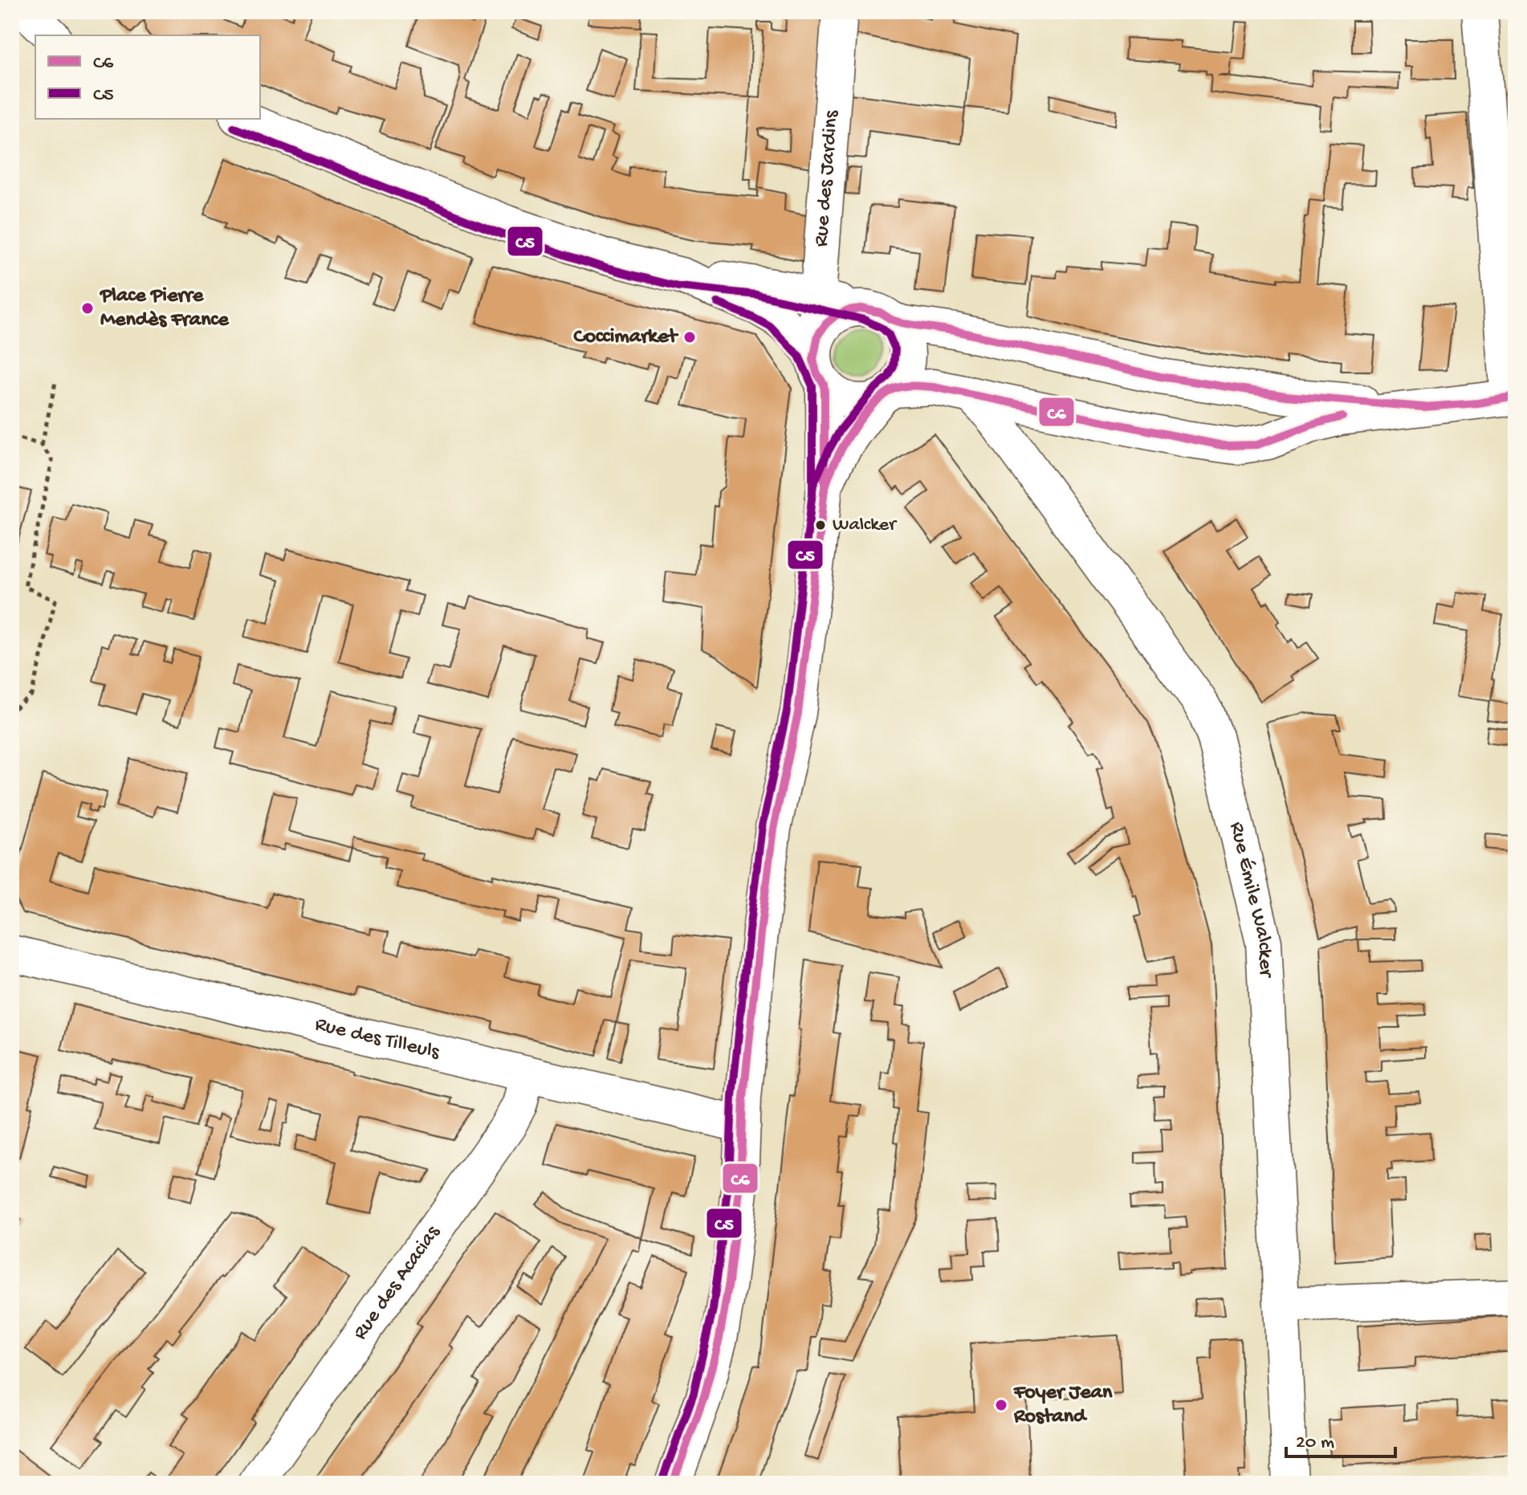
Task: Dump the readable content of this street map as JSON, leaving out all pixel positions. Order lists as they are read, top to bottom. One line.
{"streets":{"street":["Rue des Jardins","Rue Émile Walcker","Rue des Tilleuls","Rue des Acacias"]},"crossings":[["Rue des Tilleuls","Rue des Acacias"]],"places":["Place Pierre Mendès France","Coccimarket","Walcker","Foyer Jean Rostand"],"lines":["transit line C5","transit line C6"],"legend":["C6","C5"],"scale_bar":"20 m"}
